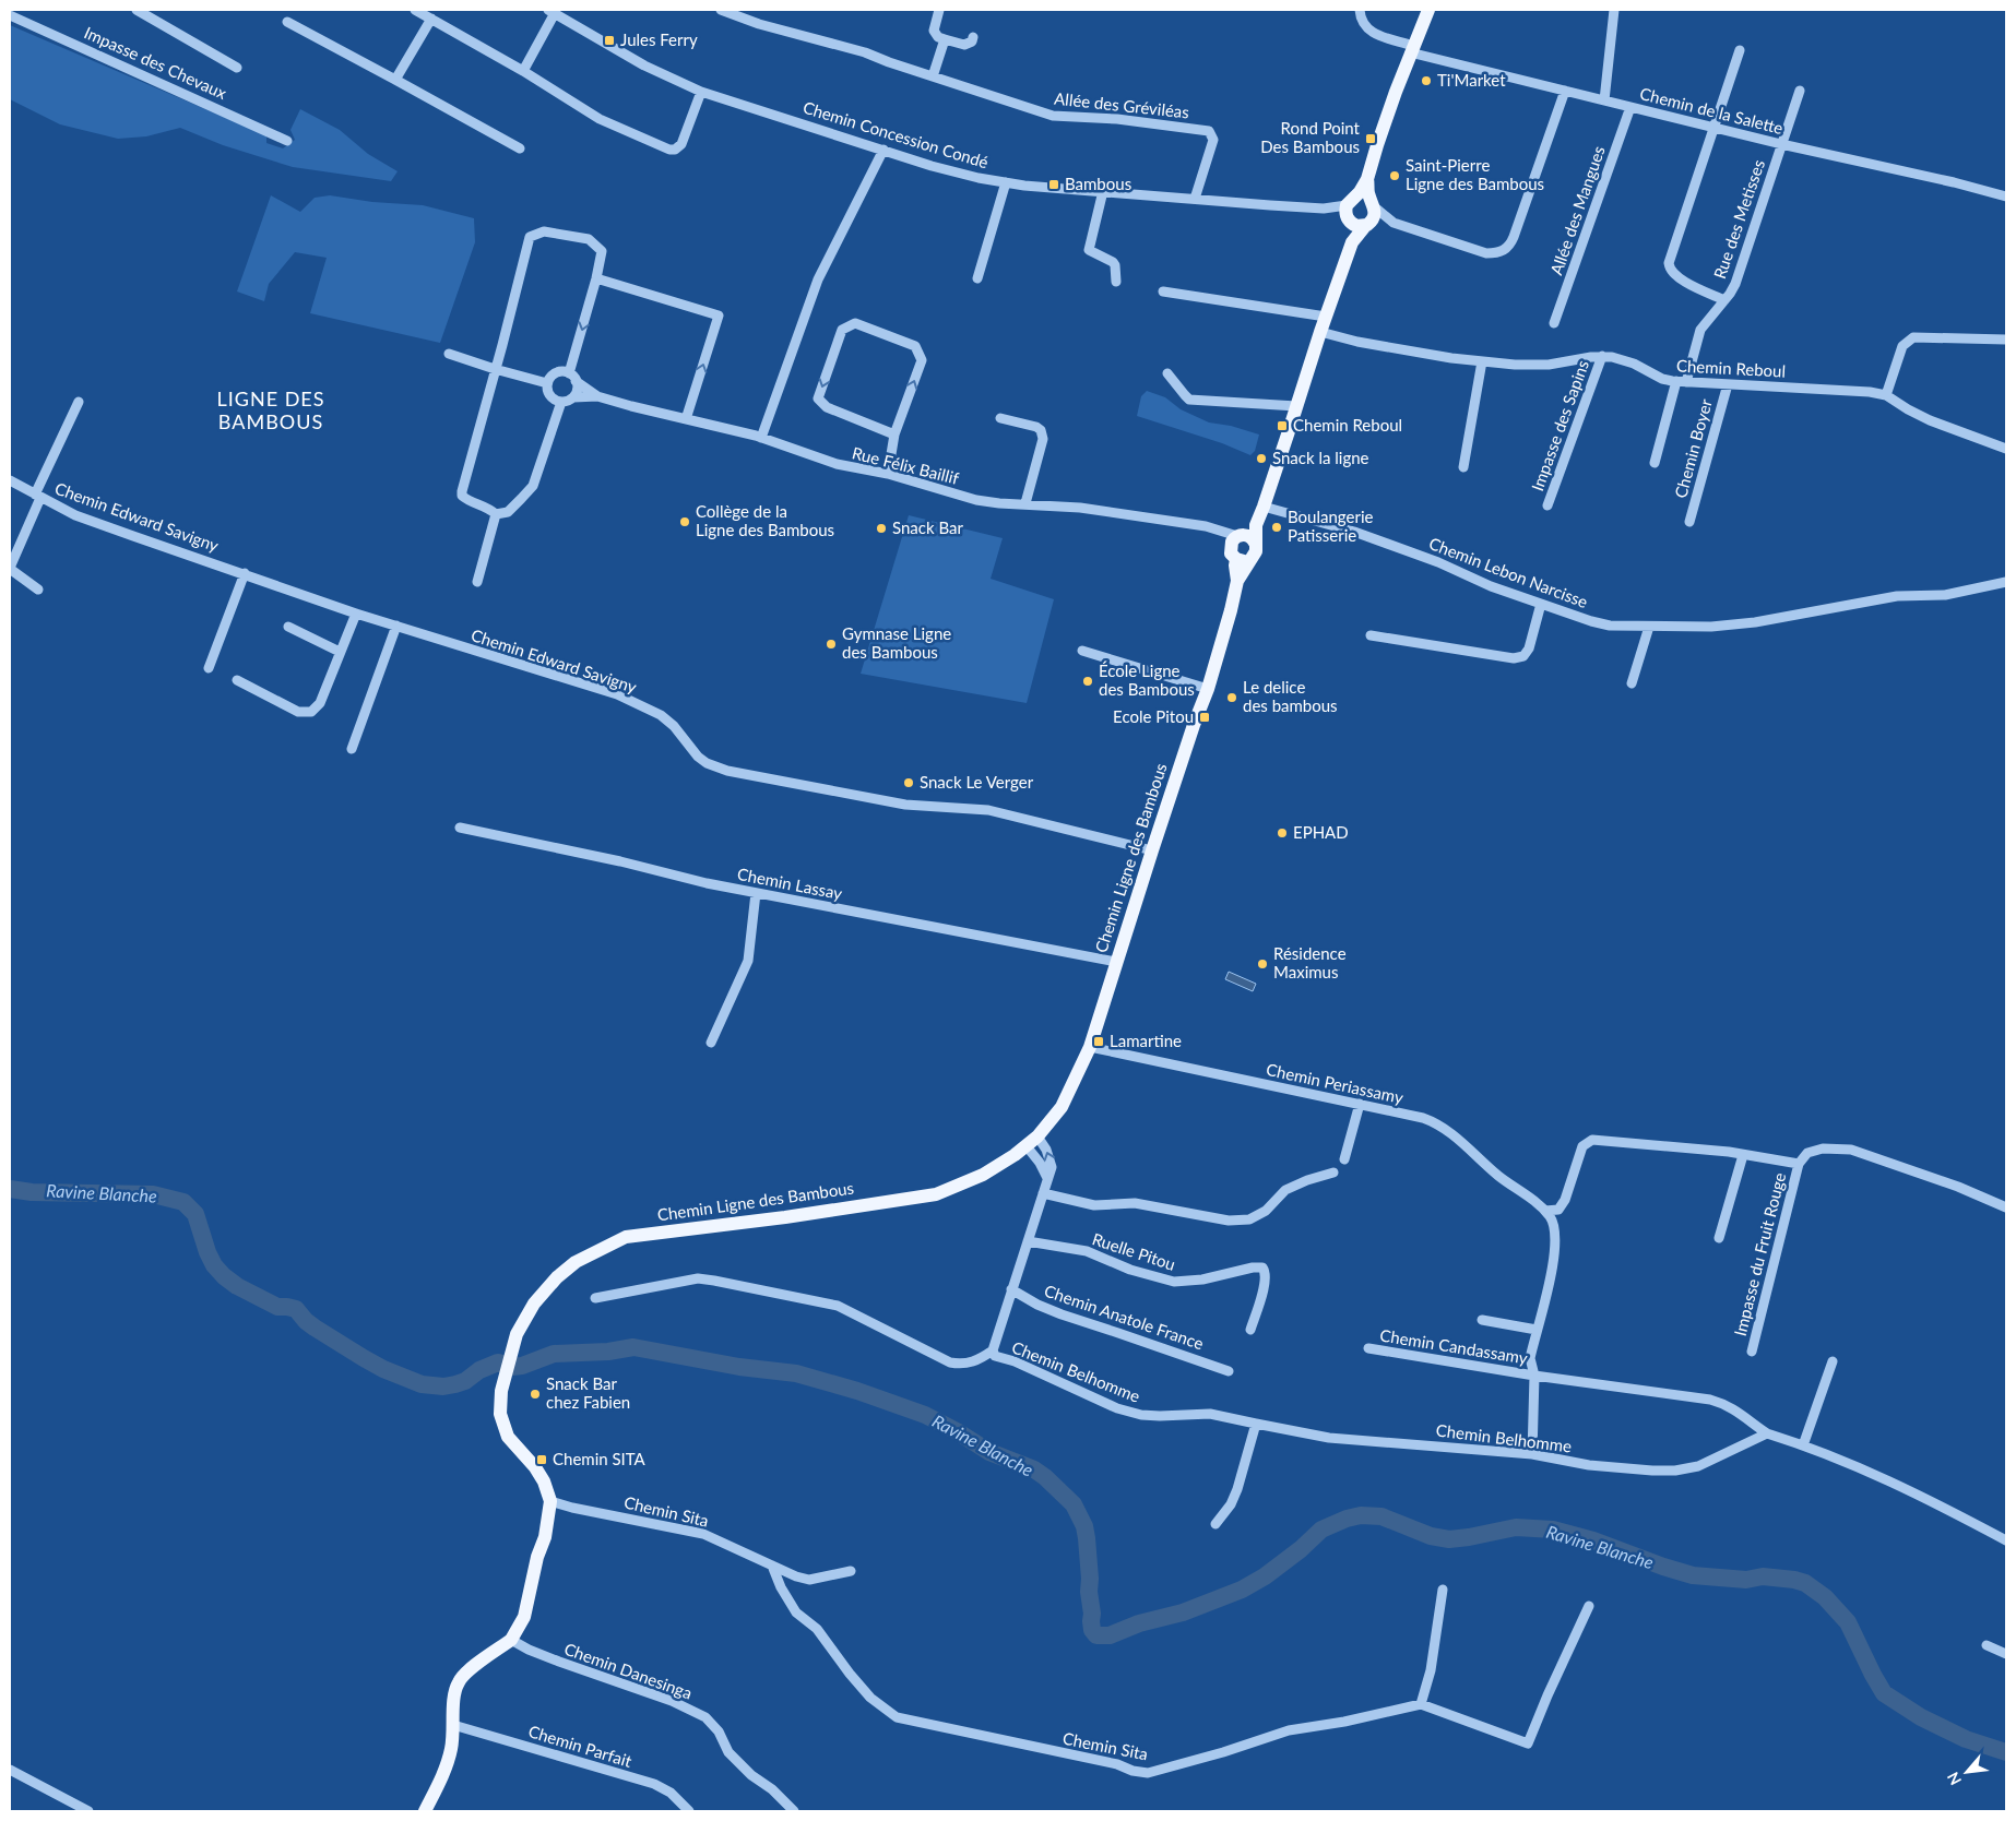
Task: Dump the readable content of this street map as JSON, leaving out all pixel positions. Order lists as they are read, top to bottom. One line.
{"streets":{"main road":["Chemin Ligne des Bambous"],"street":["Impasse des Chevaux","Allée des Gréviléas","Chemin de la Salette","Chemin Concession Condé","Allée des Mangues","Rue des Metisses","Chemin Reboul","Impasse des Sapins","Chemin Boyer","Rue Félix Baillif","Chemin Edward Savigny","Chemin Lebon Narcisse","Chemin Lassay","Chemin Periassamy","Ruelle Pitou","Impasse du Fruit Rouge","Chemin Anatole France","Chemin Candassamy","Chemin Belhomme","Chemin Sita","Chemin Danesinga","Chemin Parfait"]},"crossings":[["Allée des Gréviléas","Chemin Concession Condé"],["Chemin de la Salette","Allée des Mangues"],["Chemin de la Salette","Rue des Metisses"],["Rue des Metisses","Chemin Reboul"],["Chemin Reboul","Impasse des Sapins"],["Chemin Reboul","Chemin Boyer"],["Rue Félix Baillif","Chemin Ligne des Bambous"],["Chemin Edward Savigny","Chemin Ligne des Bambous"],["Chemin Ligne des Bambous","Chemin Lassay"],["Chemin Ligne des Bambous","Chemin Periassamy"],["Chemin Ligne des Bambous","Chemin Sita"],["Chemin Candassamy","Chemin Belhomme"]],"districts":["LIGNE DES BAMBOUS"],"water":["Ravine Blanche"],"places":{"transit":["Jules Ferry","Rond Point Des Bambous","Bambous","Chemin Reboul","Ecole Pitou","Lamartine","Chemin SITA"],"other":["Ti'Market","Saint-Pierre Ligne des Bambous","Snack la ligne","Collège de la Ligne des Bambous","Boulangerie Patisserie","Snack Bar","Gymnase Ligne des Bambous","École Ligne des Bambous","Le delice des bambous","Snack Le Verger","EPHAD","Résidence Maximus","Snack Bar chez Fabien"]},"north":"bottom left"}
